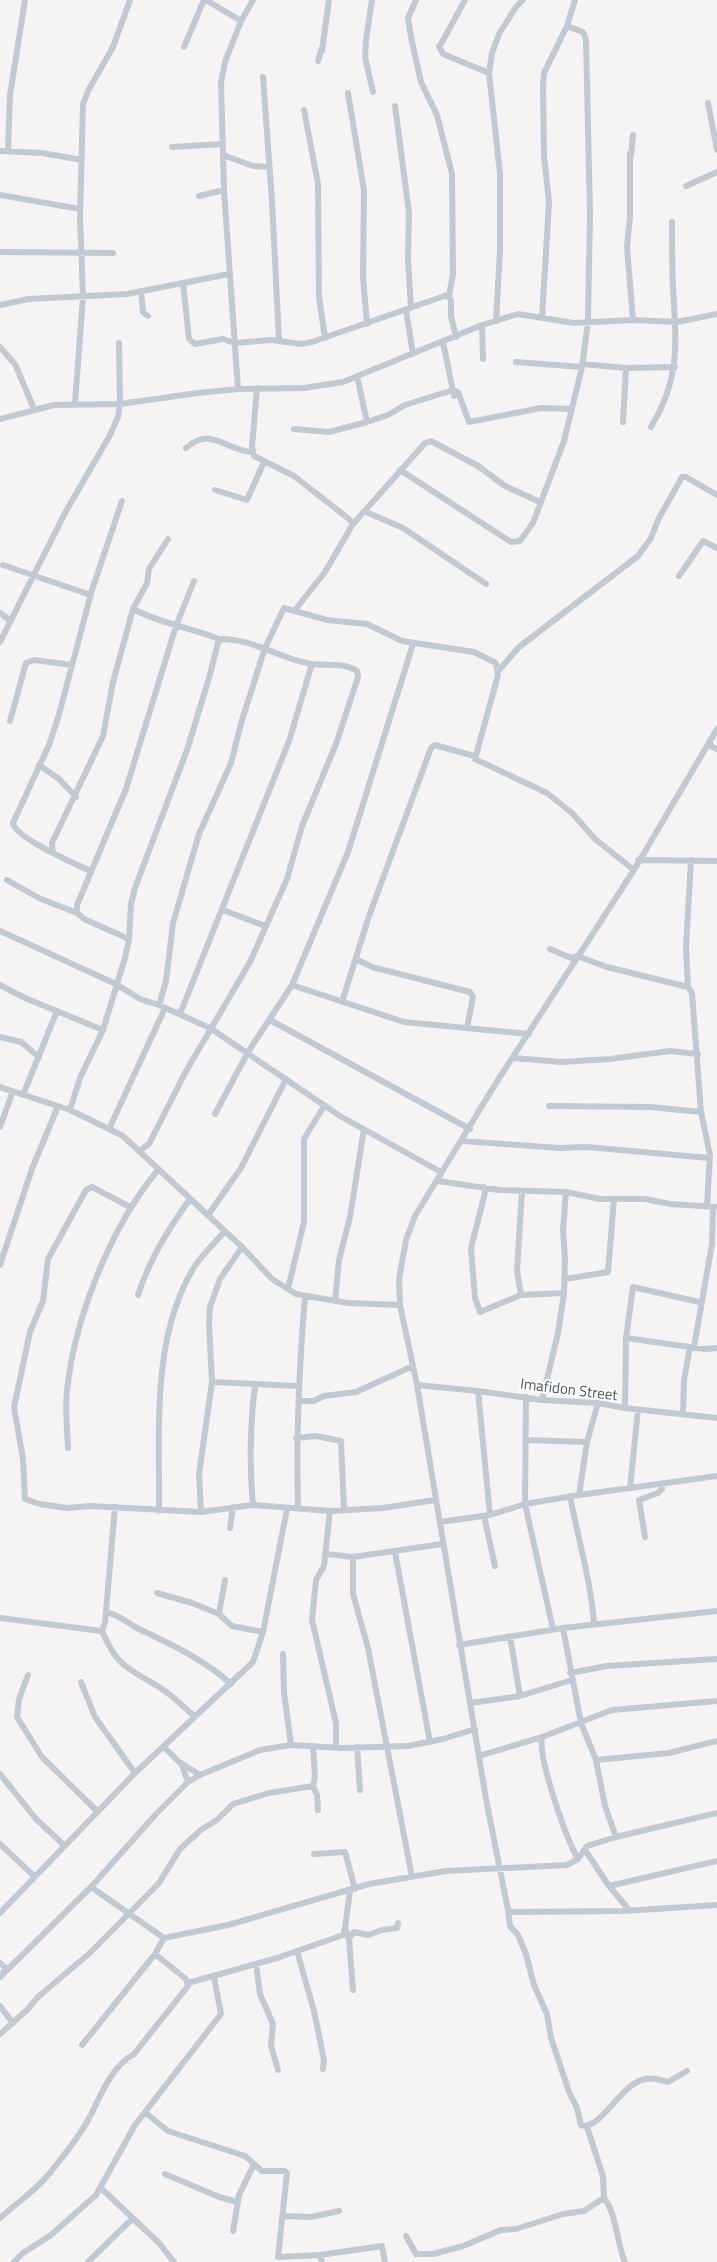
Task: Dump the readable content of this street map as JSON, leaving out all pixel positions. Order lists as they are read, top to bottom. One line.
{"streets":{"street":["Imafidon Street"]}}
